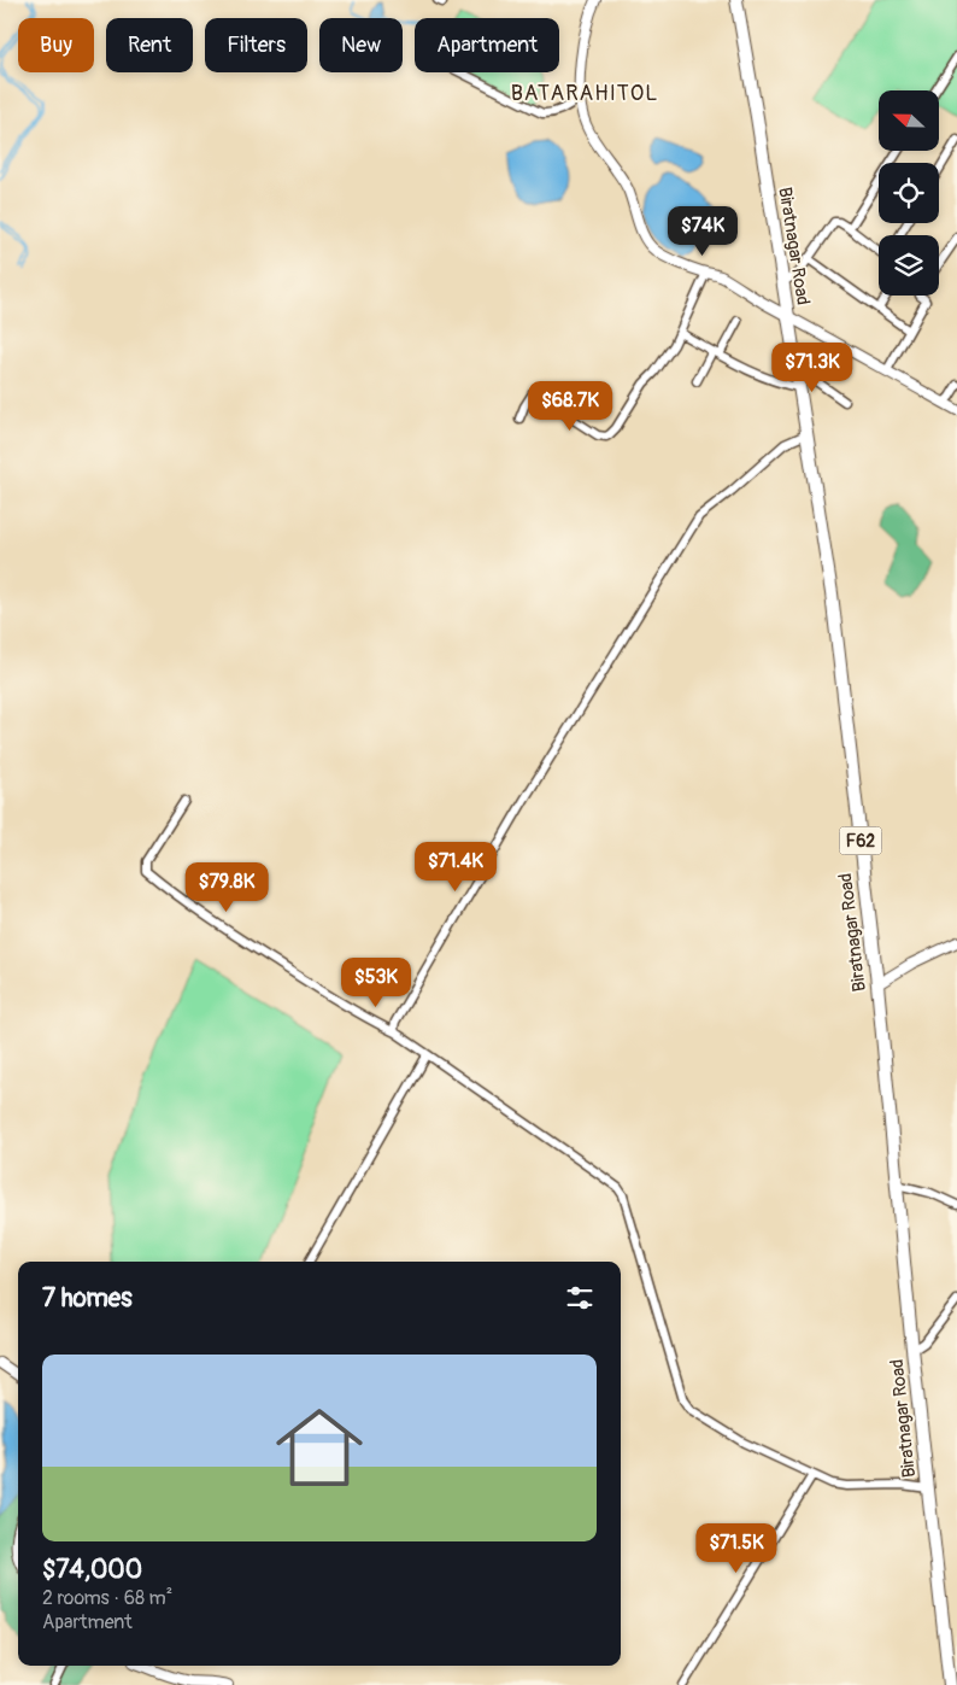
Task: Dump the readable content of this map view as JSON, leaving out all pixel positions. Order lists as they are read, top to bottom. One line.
{"streets":{"main road":["Biratnagar Road","F62"]},"districts":["BATARAHITOL"],"north":"left","page":{"chip":["Buy","Rent","Filters","New","Apartment"],"price":["$74K","$71.3K","$68.7K","$71.4K","$79.8K","$53K","$71.5K"],"heading":"7 homes","list":[{"name":"$74,000","note":"2 rooms · 68 m² · Apartment"}]}}
